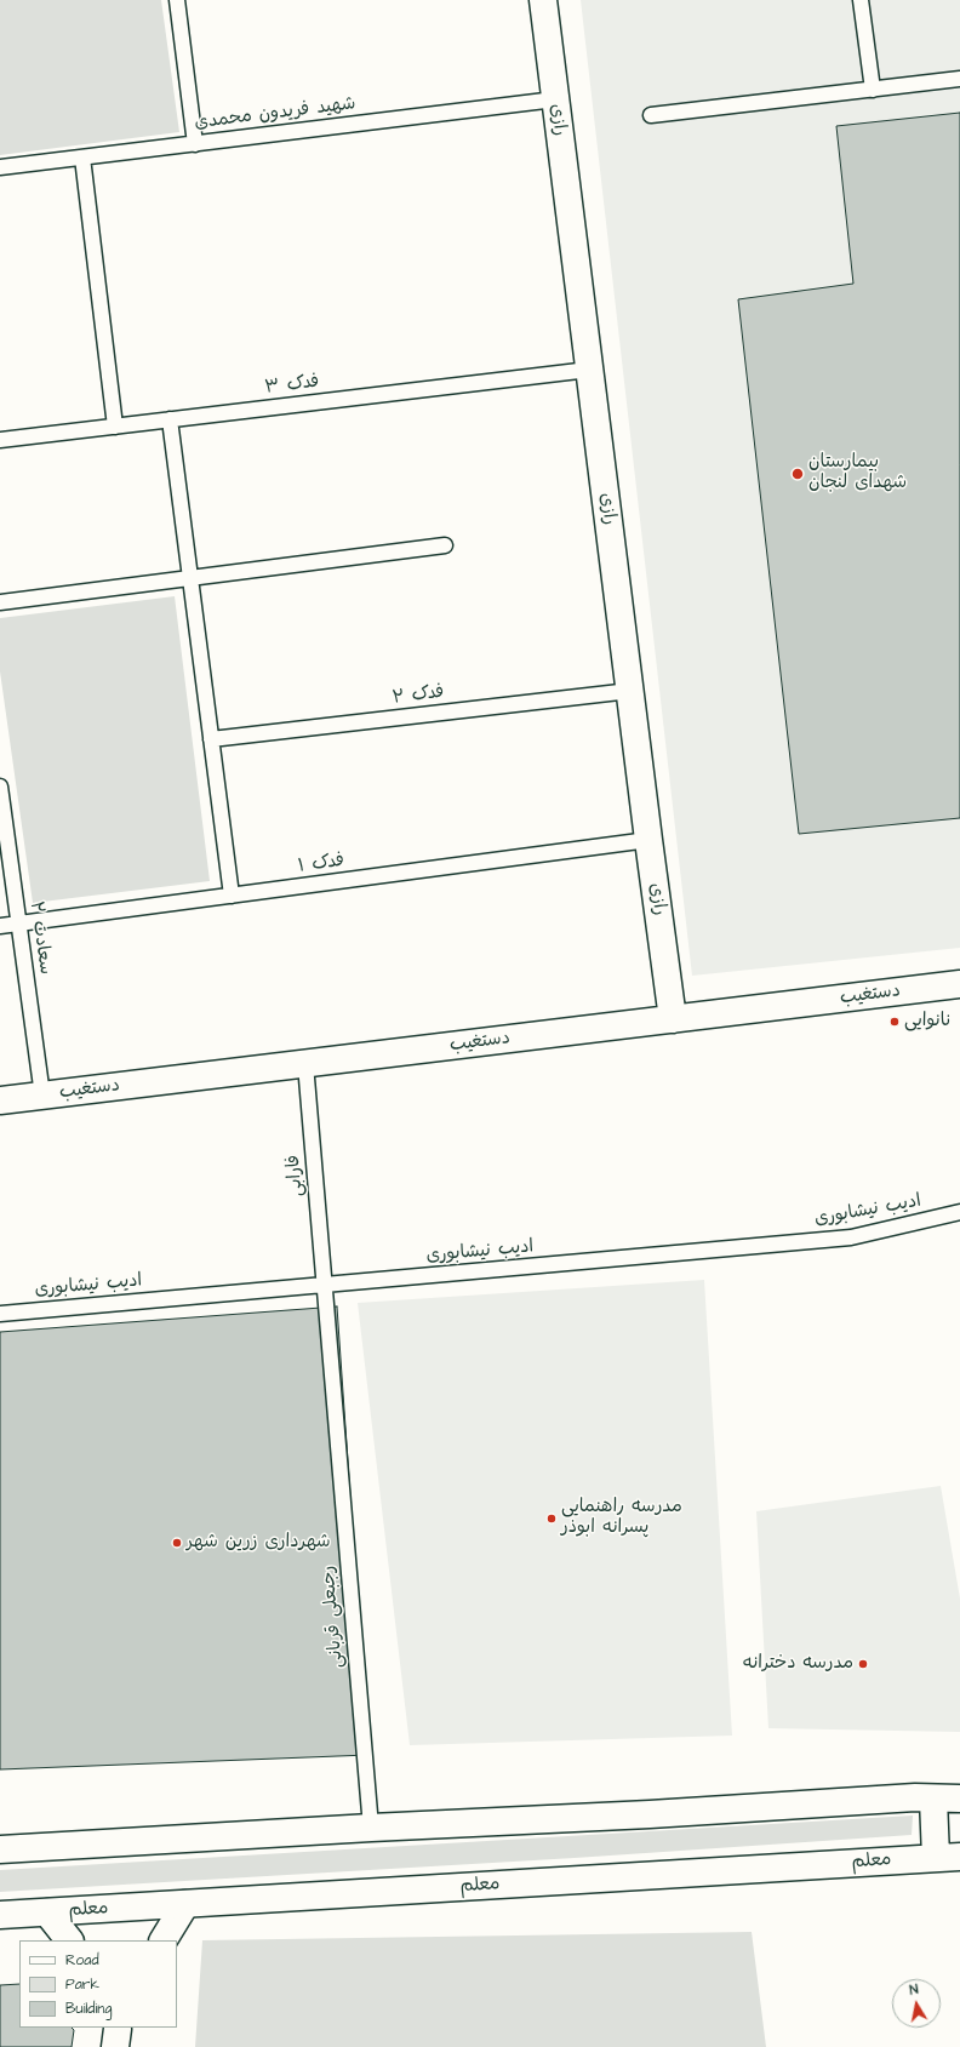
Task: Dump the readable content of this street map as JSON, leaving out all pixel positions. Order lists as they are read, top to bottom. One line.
{"streets":{"street":["رازی","دستغیب","معلم"],"lane":["شهید فریدون محمدی","فدک ۳","فدک ۲","فدک ۱","سعادت ۲","فارابی","ادیب نیشابوری","رجبعلی قربانی"]},"crossings":[["شهید فریدون محمدی","رازی"],["رازی","فدک ۳"],["رازی","فدک ۲"],["رازی","فدک ۱"],["رازی","دستغیب"],["فدک ۱","سعادت ۲"],["سعادت ۲","دستغیب"],["دستغیب","فارابی"],["فارابی","ادیب نیشابوری"],["فارابی","رجبعلی قربانی"],["ادیب نیشابوری","رجبعلی قربانی"]],"places":["بیمارستان شهدای لنجان","نانوایی","مدرسه راهنمایی پسرانه ابوذر","شهرداری زرین شهر","مدرسه دخترانه"],"legend":["Road","Park","Building"],"north":"top"}
